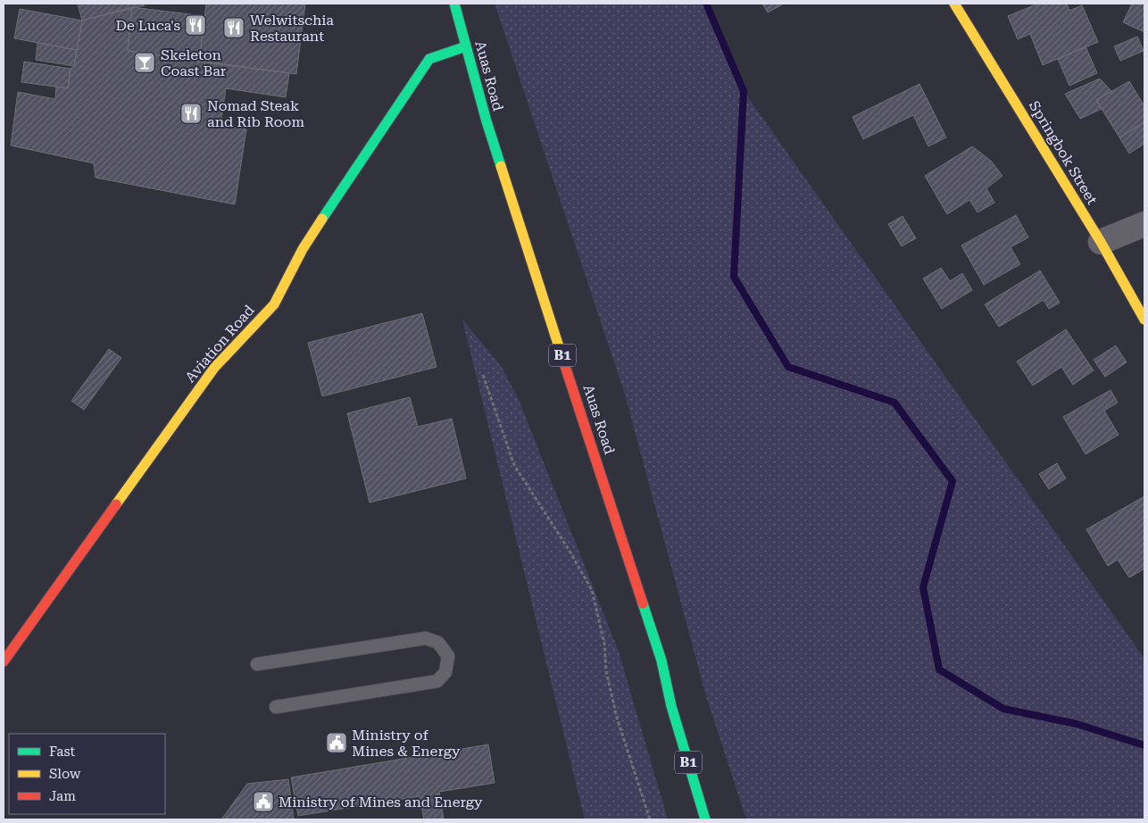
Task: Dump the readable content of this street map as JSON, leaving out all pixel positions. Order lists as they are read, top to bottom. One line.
{"streets":{"street":["Auas Road","Springbok Street","Aviation Road","B1"]},"crossings":[["Auas Road","Aviation Road"]],"places":{"restaurant":["De Luca's","Welwitschia Restaurant","Nomad Steak and Rib Room"],"bar":["Skeleton Coast Bar"],"public building":["Ministry of Mines & Energy","Ministry of Mines and Energy"]},"legend":["Fast","Slow","Jam"]}
